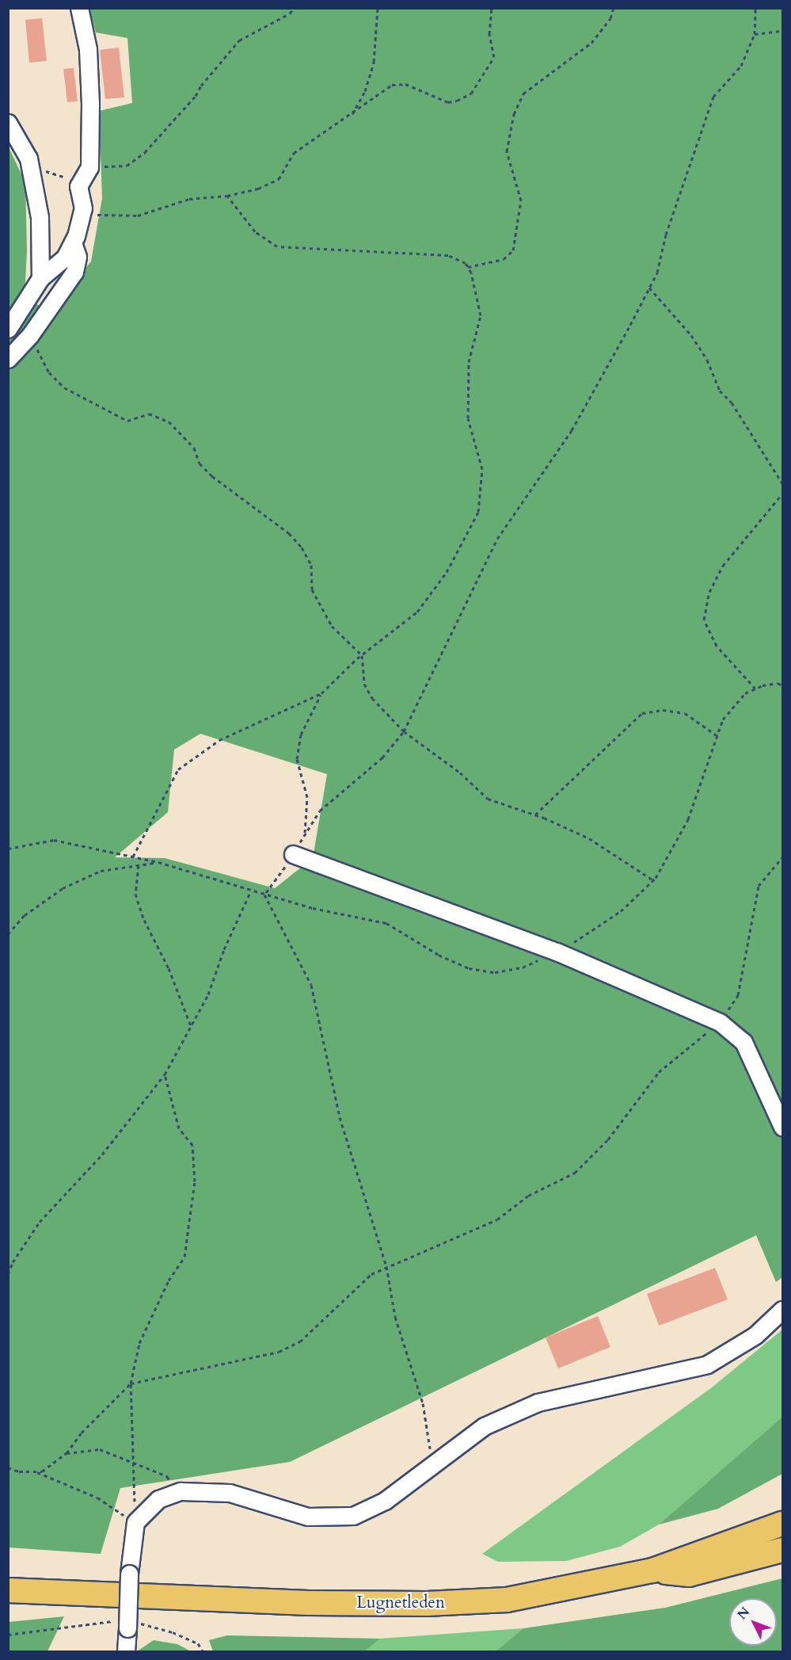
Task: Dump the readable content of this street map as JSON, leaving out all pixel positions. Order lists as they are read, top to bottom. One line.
{"streets":{"highway":["Lugnetleden"]},"north":"top left"}
